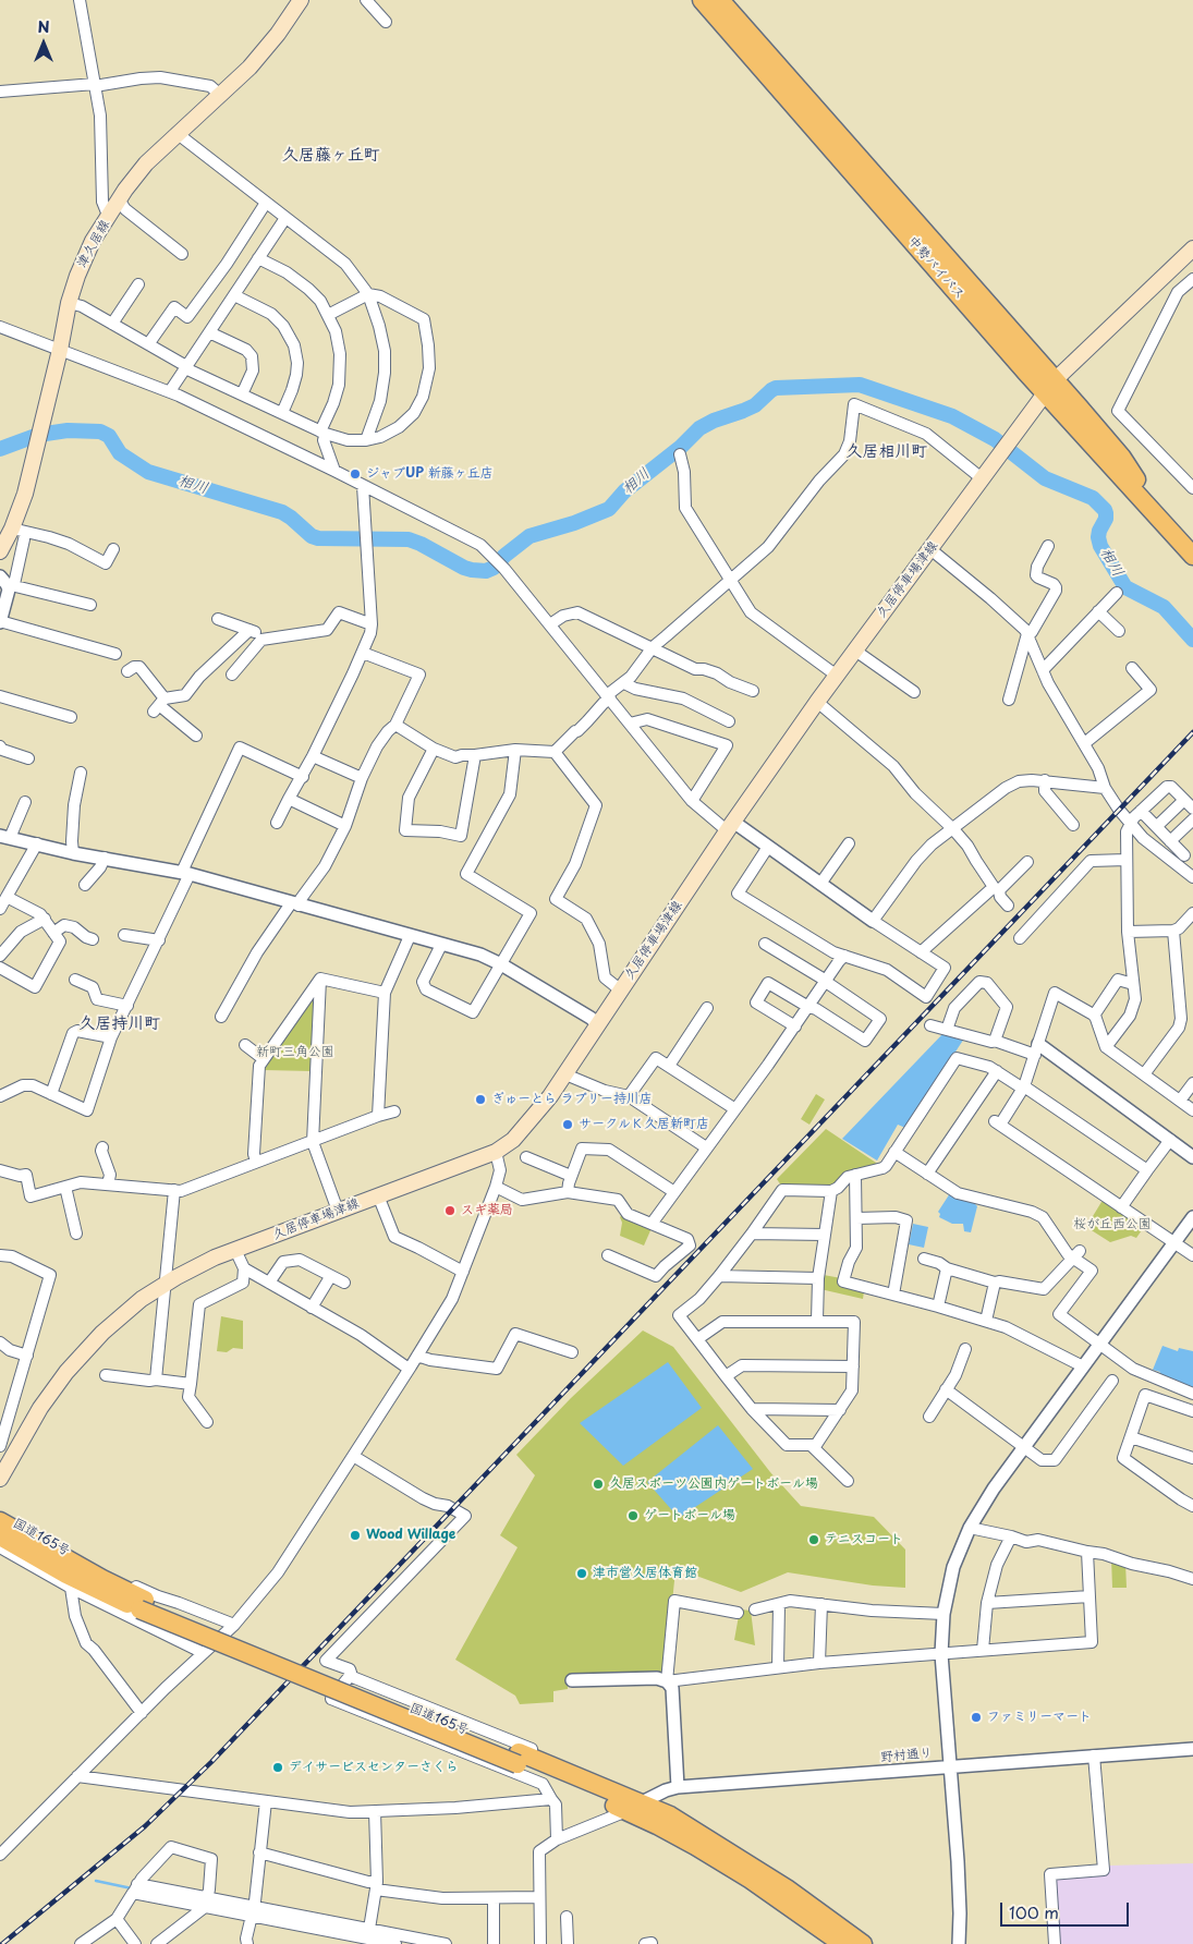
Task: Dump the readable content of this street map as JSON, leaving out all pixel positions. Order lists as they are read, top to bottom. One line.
{"streets":{"highway":["中勢バイパス","国道165号"],"main road":["津久居線","久居停車場津線"],"street":["野村通り"]},"crossings":[["中勢バイパス","久居停車場津線"],["国道165号","野村通り"]],"districts":["久居藤ヶ丘町","久居相川町","久居持川町"],"water":["相川"],"parks":["新町三角公園","桜が丘西公園"],"places":["ジャブUP 新藤ヶ丘店","ぎゅーとら ラブリー持川店","サークルＫ久居新町店","スギ薬局","久居スポーツ公園内ゲートボール場","ゲートボール場","Wood Willage","テニスコート","津市営久居体育館","ファミリーマート","デイサービスセンターさくら"],"scale_bar":"100 m","north":"top"}
